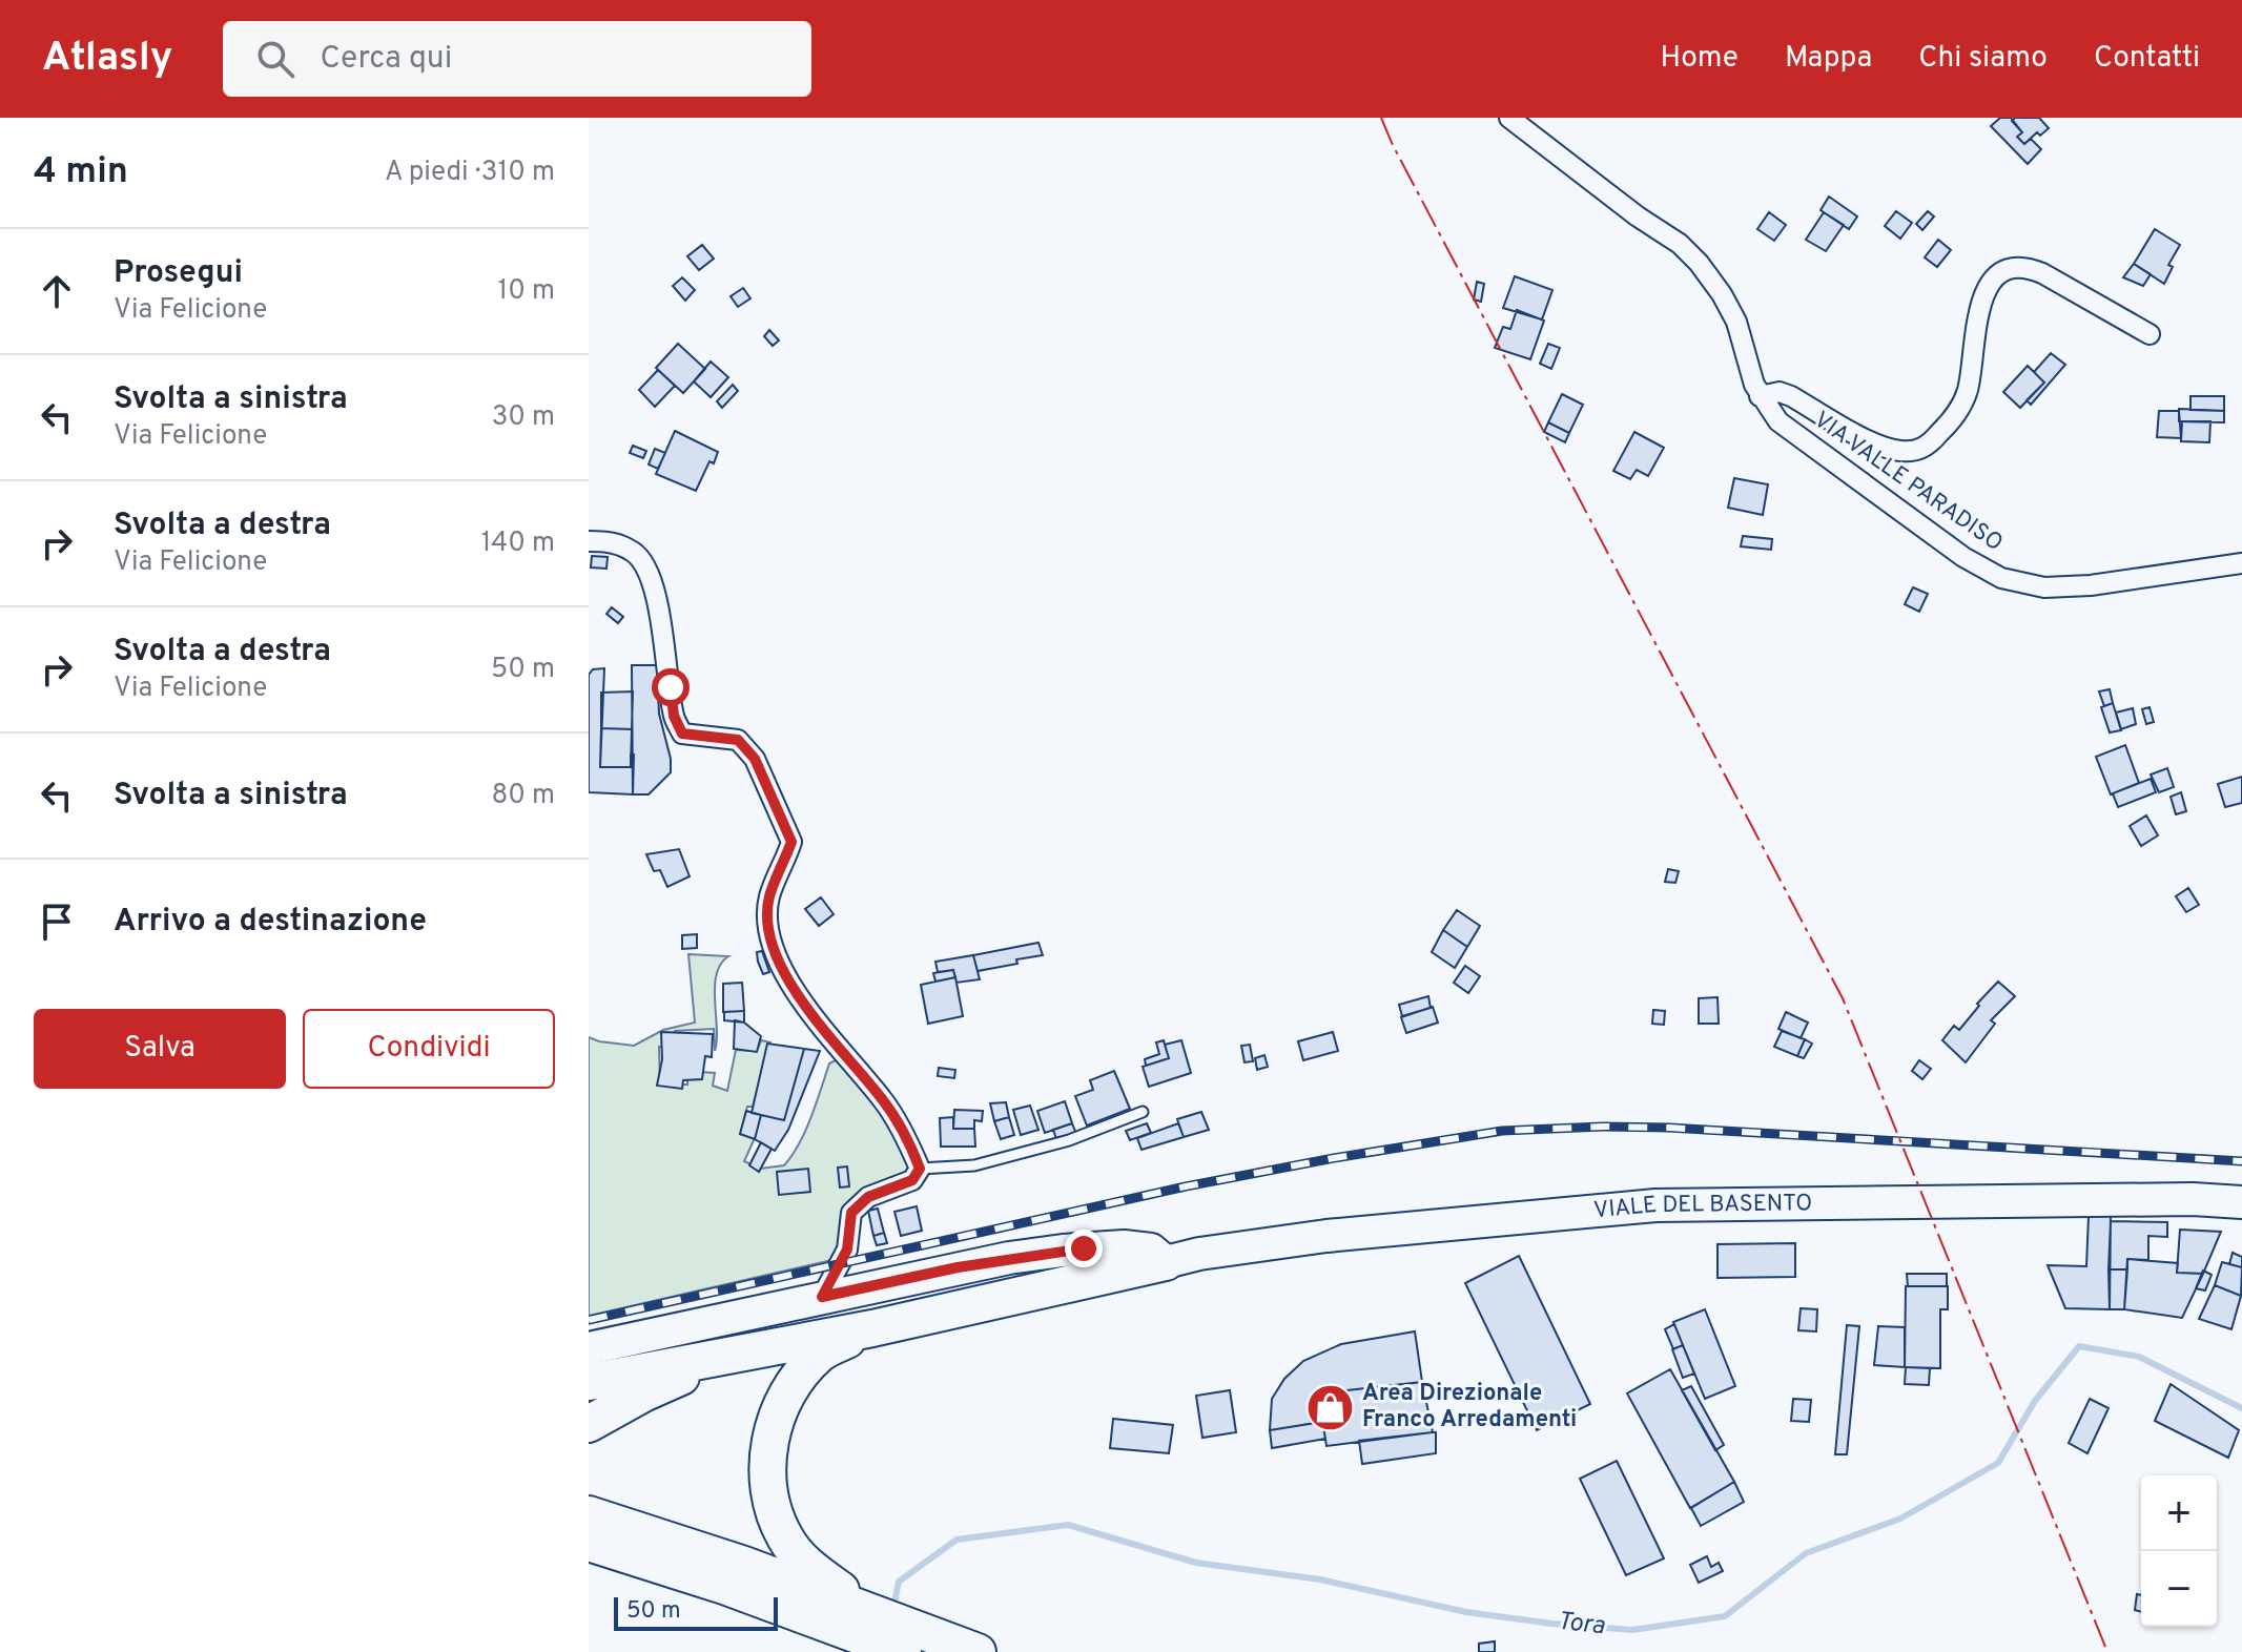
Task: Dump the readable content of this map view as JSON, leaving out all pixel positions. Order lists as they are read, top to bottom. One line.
{"streets":{"main road":["VIALE DEL BASENTO"],"street":["VIA VALLE PARADISO"]},"water":["Tora"],"places":{"shop":["Area Direzionale Franco Arredamenti"]},"scale_bar":"50 m","page":{"header":"Atlasly","search":"Cerca qui","nav":["Home","Mappa","Chi siamo","Contatti"],"heading":["4 min","A piedi · 310 m"],"list":[["Prosegui","Via Felicione","10 m"],["Svolta a sinistra","Via Felicione","30 m"],["Svolta a destra","Via Felicione","140 m"],["Svolta a destra","Via Felicione","50 m"],["Svolta a sinistra","80 m"],"Arrivo a destinazione"],"buttons":["Salva","Condividi"],"map_buttons":["+","−"],"scale":"50 m"}}
